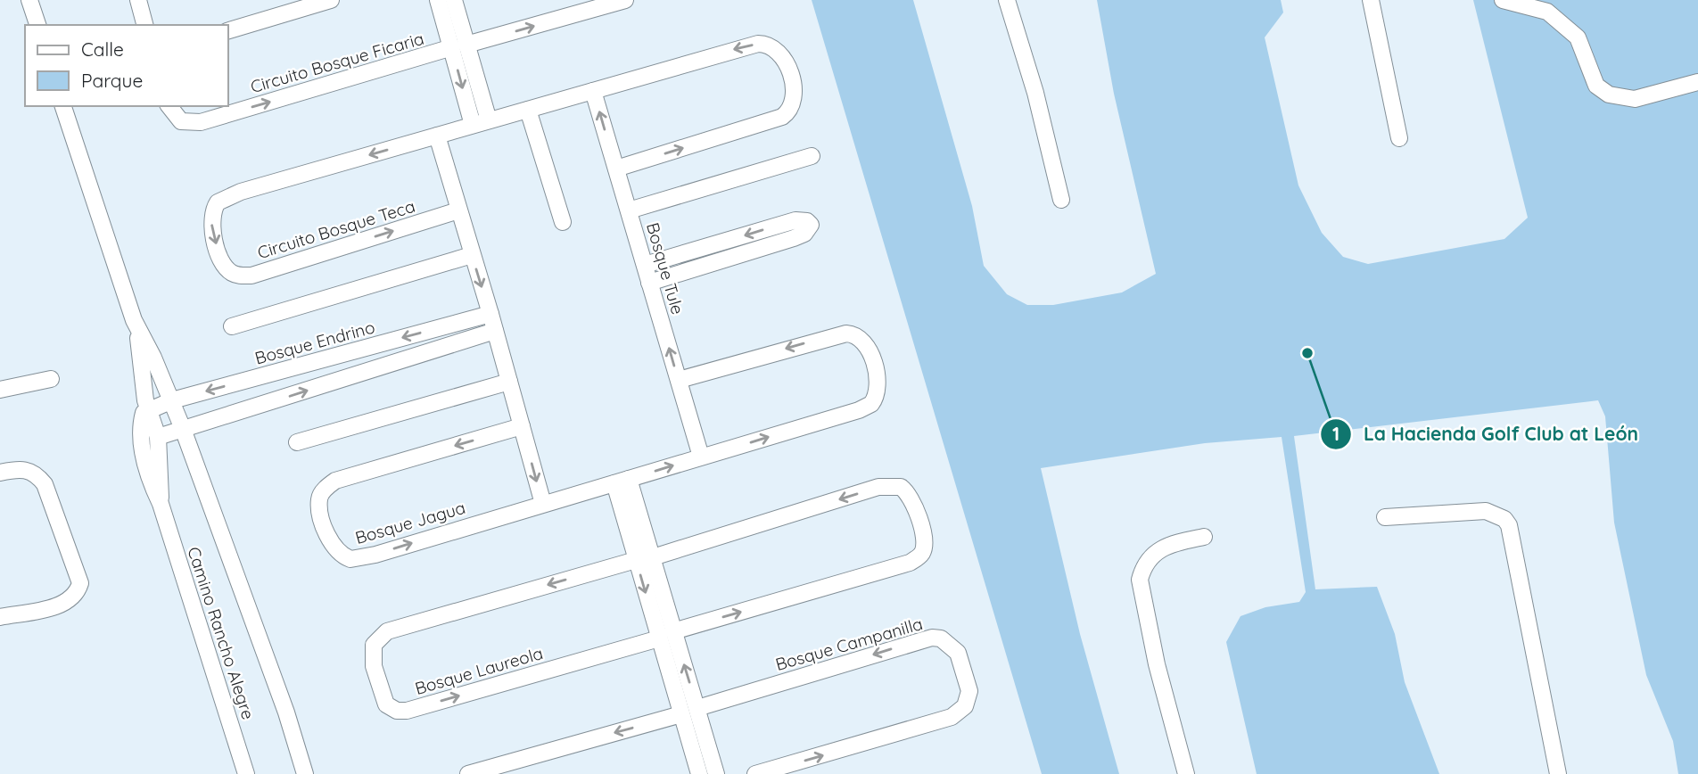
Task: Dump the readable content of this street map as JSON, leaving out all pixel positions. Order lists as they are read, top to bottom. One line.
{"streets":{"street":["Circuito Bosque Ficaria","Circuito Bosque Teca","Bosque Tule","Bosque Endrino","Bosque Jagua","Camino Rancho Alegre","Bosque Campanilla","Bosque Laureola"]},"crossings":[["Bosque Tule","Bosque Jagua"],["Bosque Endrino","Camino Rancho Alegre"]],"places":["La Hacienda Golf Club at León"],"legend":["Calle","Parque"]}
